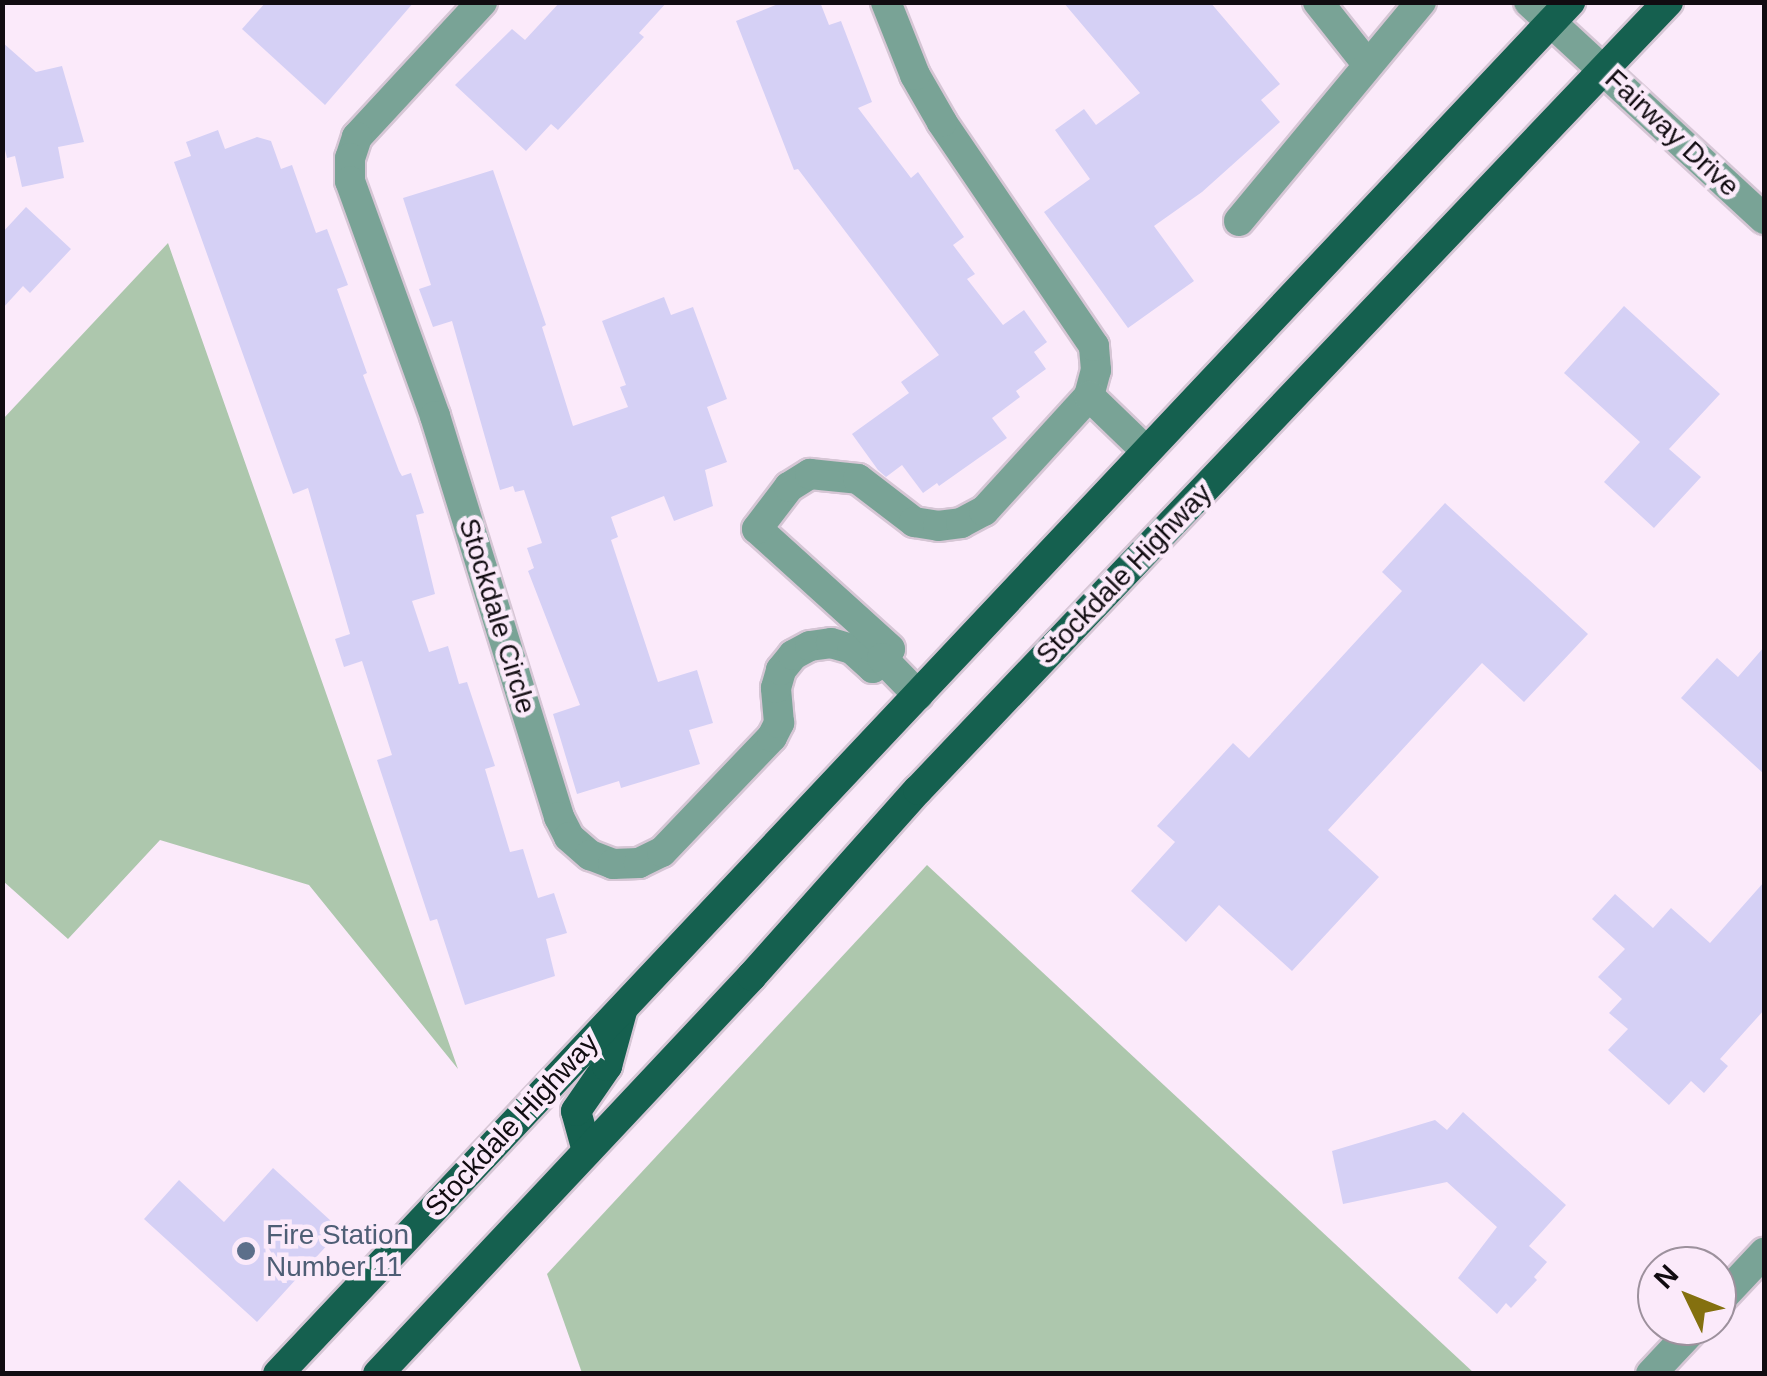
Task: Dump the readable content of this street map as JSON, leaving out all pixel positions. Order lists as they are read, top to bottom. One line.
{"streets":{"main road":["Stockdale Highway"],"street":["Fairway Drive","Stockdale Circle"]},"crossings":[["Fairway Drive","Stockdale Highway"]],"places":["Fire Station Number 11"],"north":"top left"}
